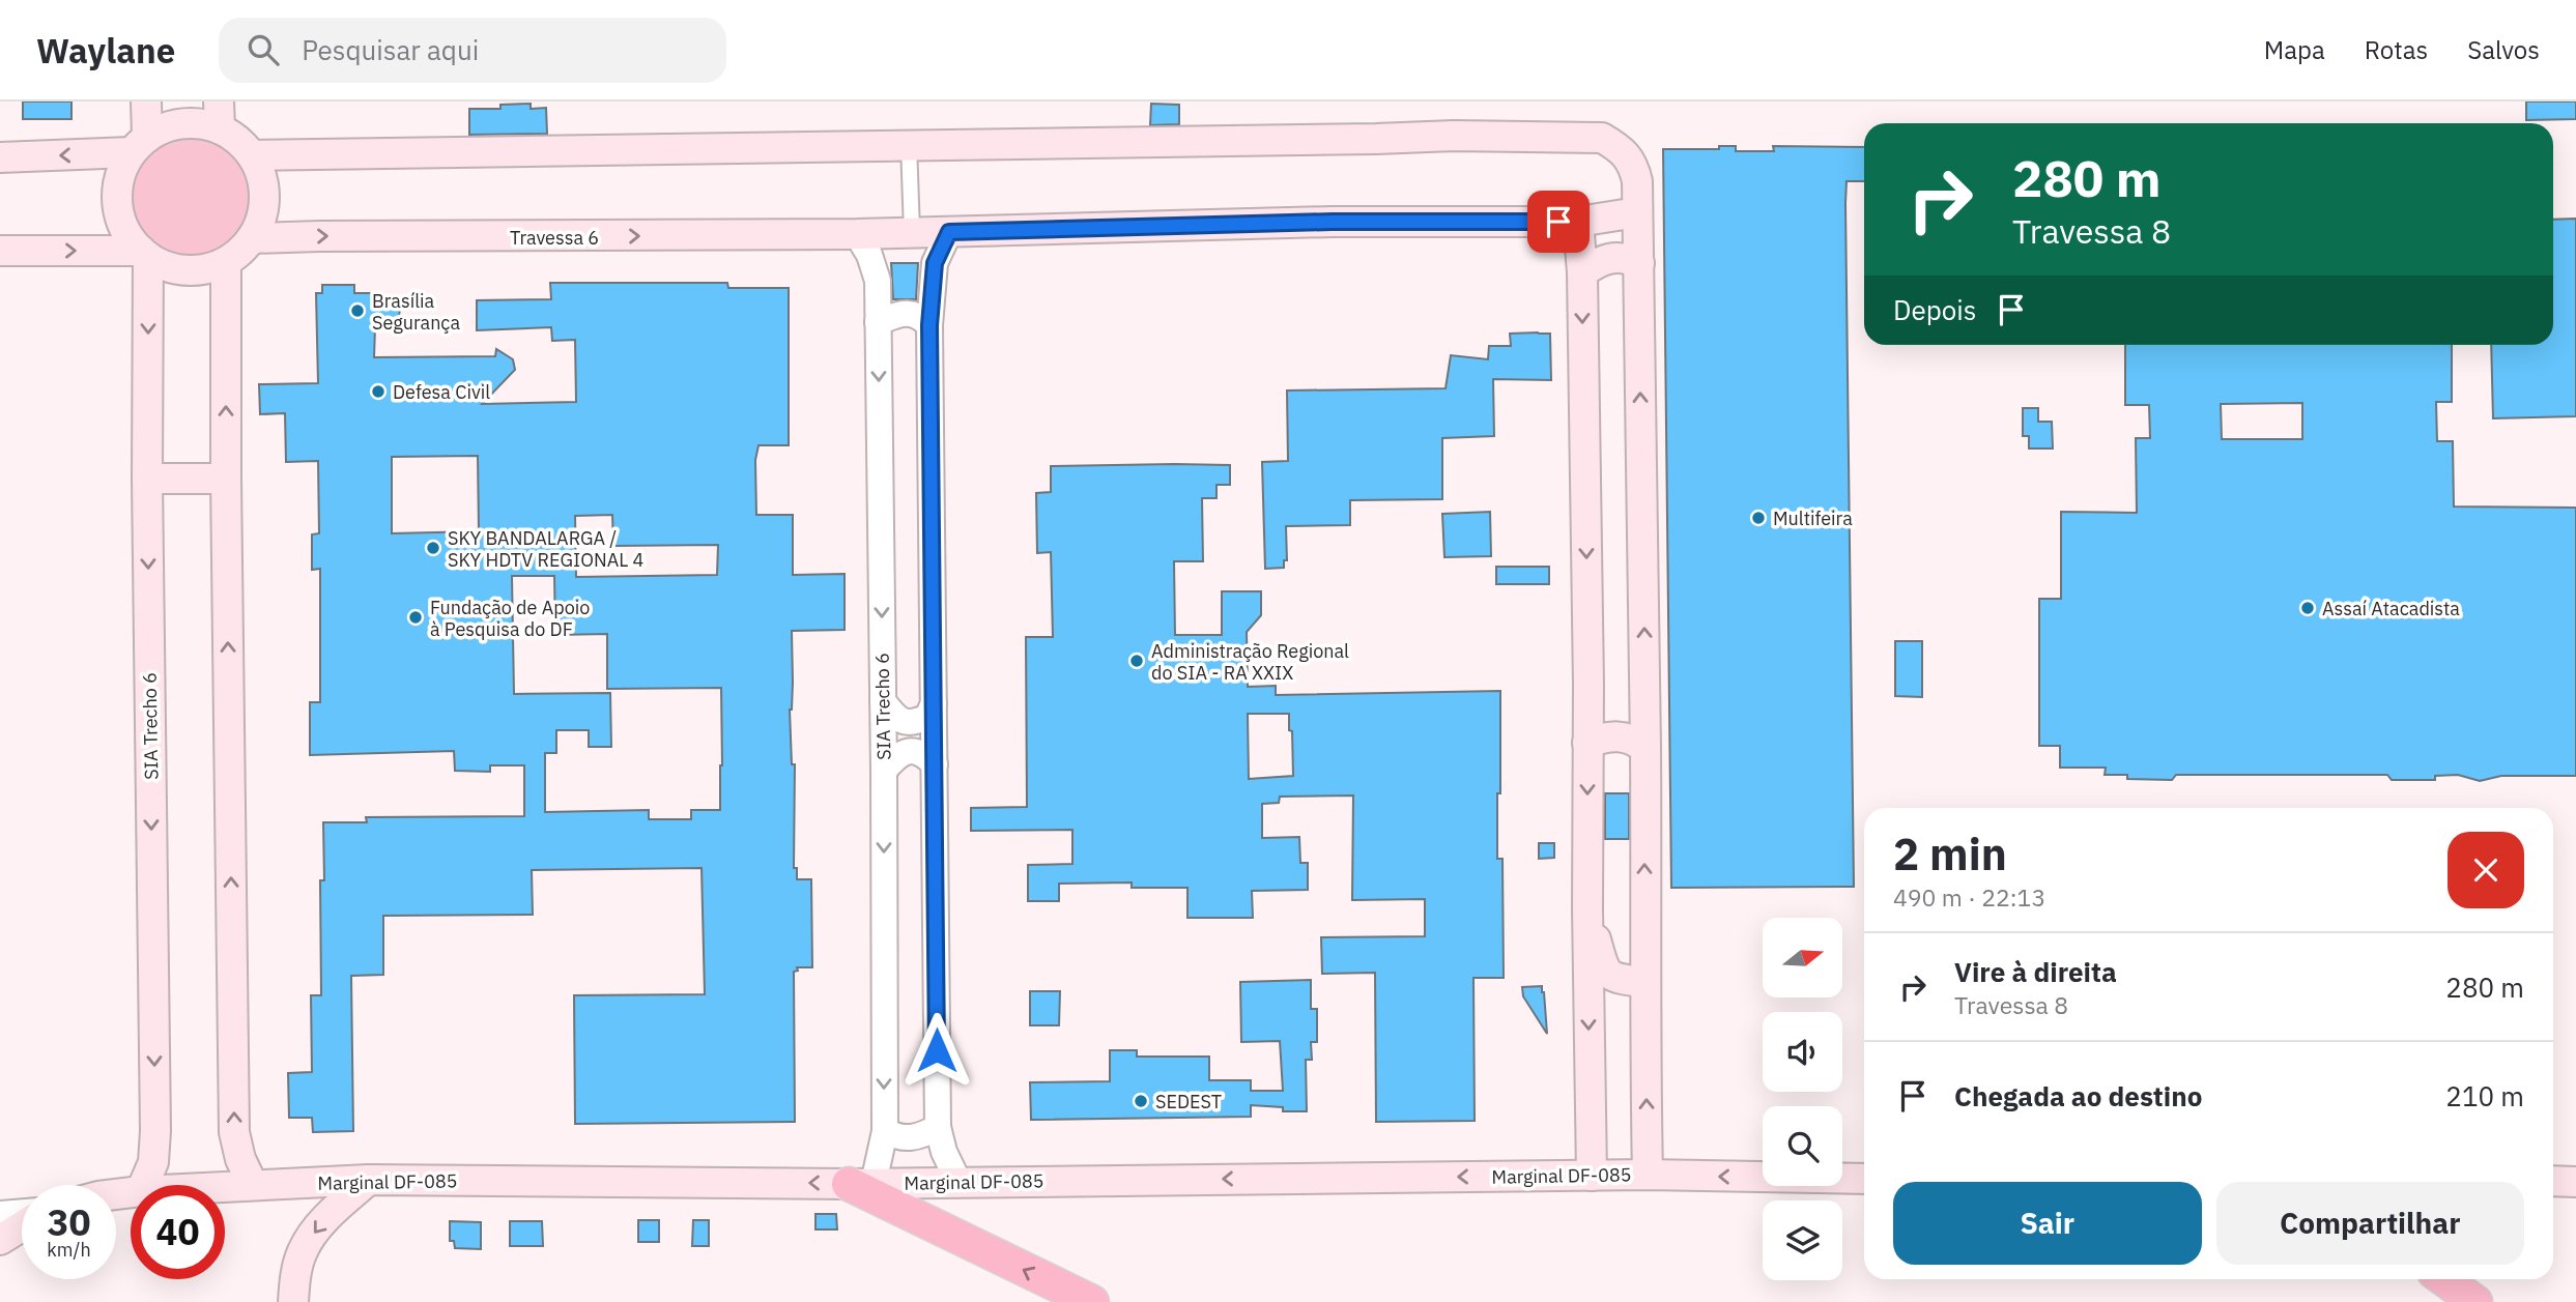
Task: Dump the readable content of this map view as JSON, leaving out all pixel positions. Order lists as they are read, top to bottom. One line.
{"streets":{"main road":["Travessa 6","SIA Trecho 6","Marginal DF-085"]},"crossings":[["Travessa 6","SIA Trecho 6"],["SIA Trecho 6","Marginal DF-085"]],"one_way":["Marginal DF-085"],"places":["Brasília Segurança","Defesa Civil","Multifeira","SKY BANDALARGA / SKY HDTV REGIONAL 4","Assaí Atacadista","Fundação de Apoio à Pesquisa do DF","Administração Regional do SIA - RA XXIX","SEDEST"],"north":"right","page":{"header":"Waylane","search":"Pesquisar aqui","nav":["Mapa","Rotas","Salvos"],"turn":["280 m","Travessa 8"],"then":"Depois","heading":["2 min","490 m · 22:13"],"list":[{"name":"Vire à direita","note":"Travessa 8","value":"280 m"},{"name":"Chegada ao destino","value":"210 m"}],"buttons":["Sair","Compartilhar"],"speed":"30 km/h","limit":"40"}}
